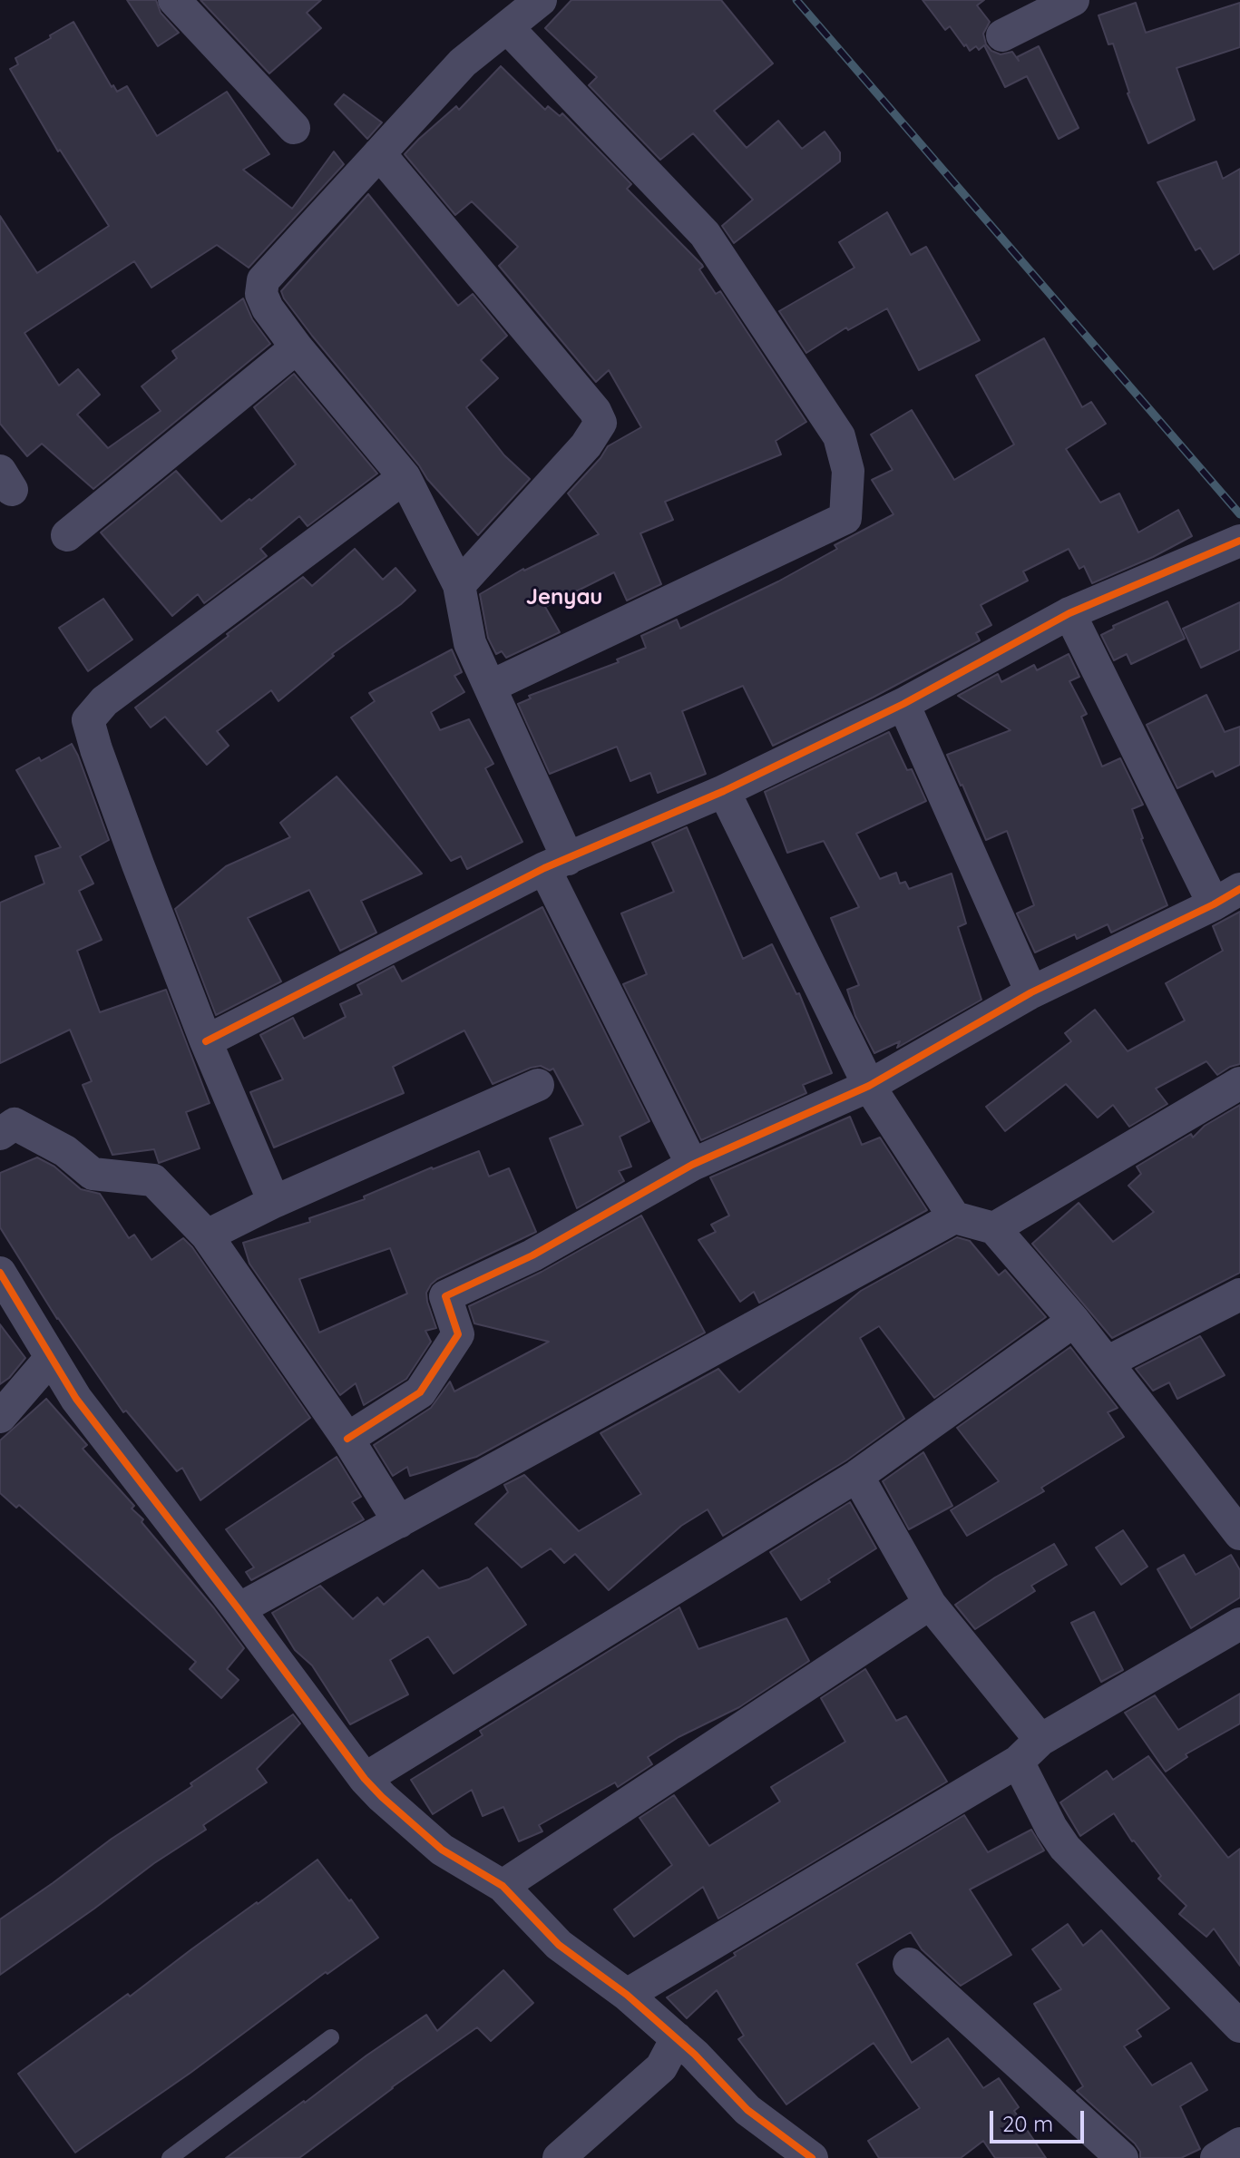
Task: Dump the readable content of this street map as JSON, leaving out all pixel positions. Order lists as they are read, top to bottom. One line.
{"districts":["Jenyau"],"scale_bar":"20 m"}
